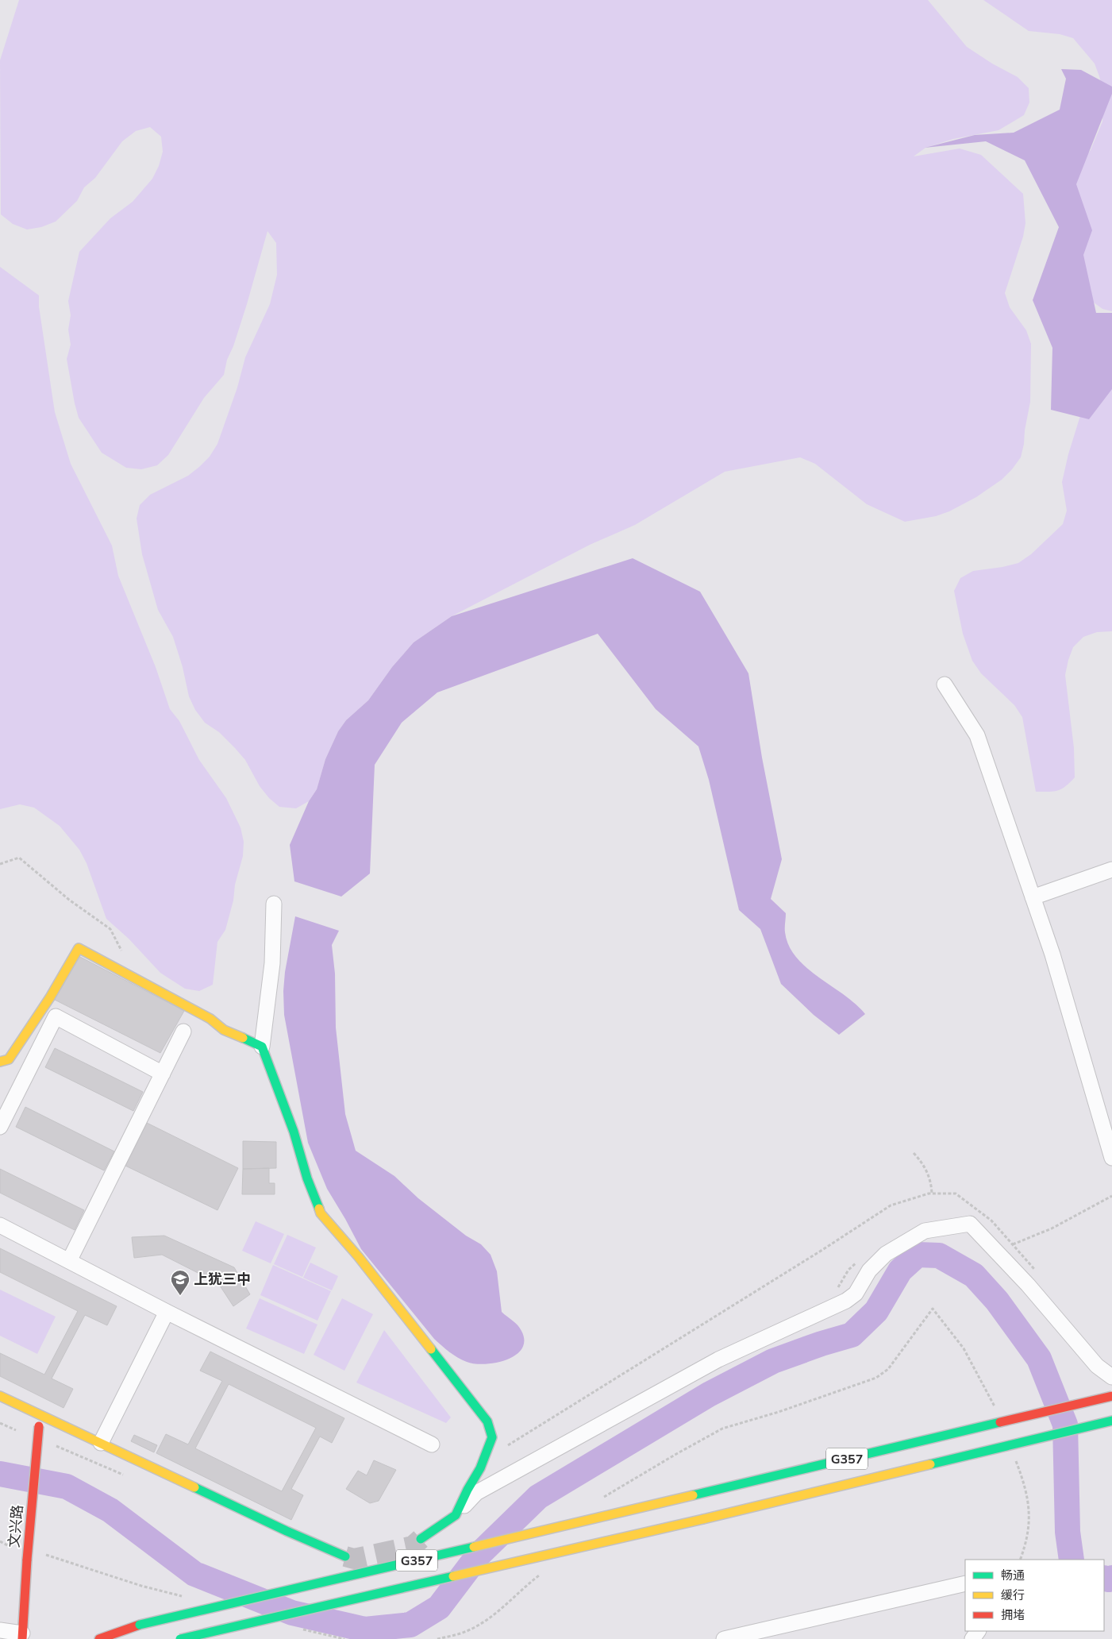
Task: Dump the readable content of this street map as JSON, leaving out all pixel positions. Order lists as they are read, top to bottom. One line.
{"streets":{"main road":["G357","文兴路"]},"places":{"school or university":["上犹三中"]},"legend":["畅通","缓行","拥堵"]}
